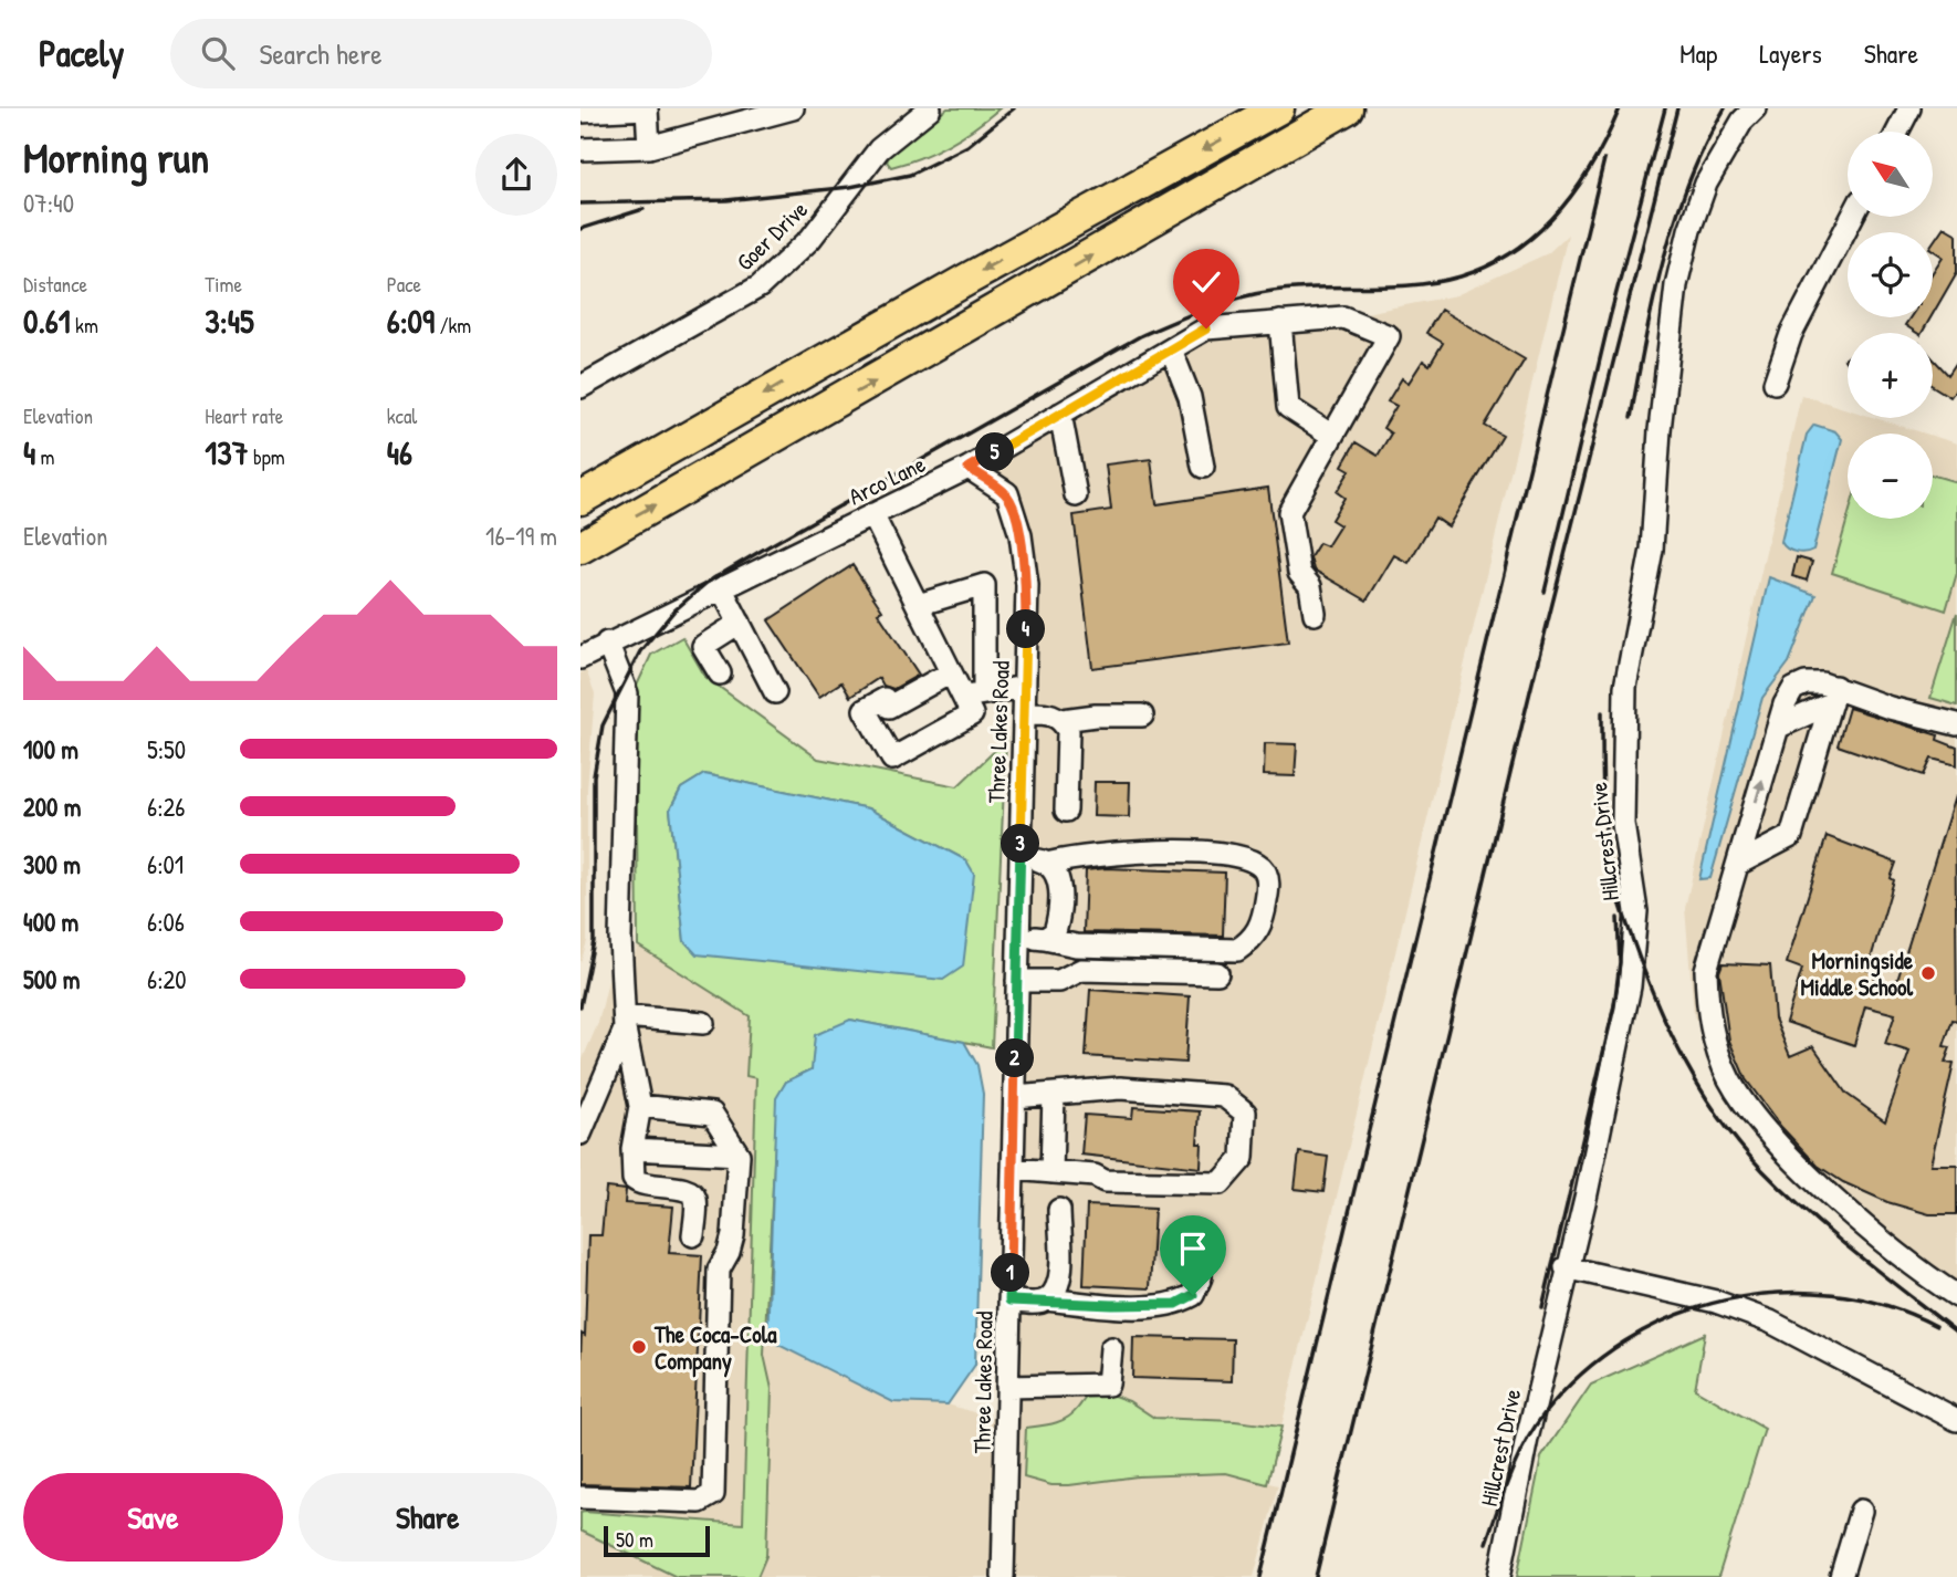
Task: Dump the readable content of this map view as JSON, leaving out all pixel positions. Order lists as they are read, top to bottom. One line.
{"streets":{"street":["Goer Drive","Arco Lane","Three Lakes Road","Hillcrest Drive"]},"crossings":[["Arco Lane","Three Lakes Road"]],"places":["Morningside Middle School","The Coca-Cola Company"],"scale_bar":"50 m","north":"top left","page":{"header":"Pacely","search":"Search here","nav":["Map","Layers","Share"],"heading":["Morning run","07:40"],"map_buttons":["+","−"],"stats":[["Distance","0.61 km"],["Time","3:45"],["Pace","6:09 /km"],["Elevation","4 m"],["Heart rate","137 bpm"],["kcal","46"]],"pins":["5","4","3","2","1"],"chart":["Elevation","16–19 m"],"list":[{"name":"100 m","note":"5:50"},{"name":"200 m","note":"6:26"},{"name":"300 m","note":"6:01"},{"name":"400 m","note":"6:06"},{"name":"500 m","note":"6:20"}],"buttons":["Save","Share"],"scale":"50 m"}}
